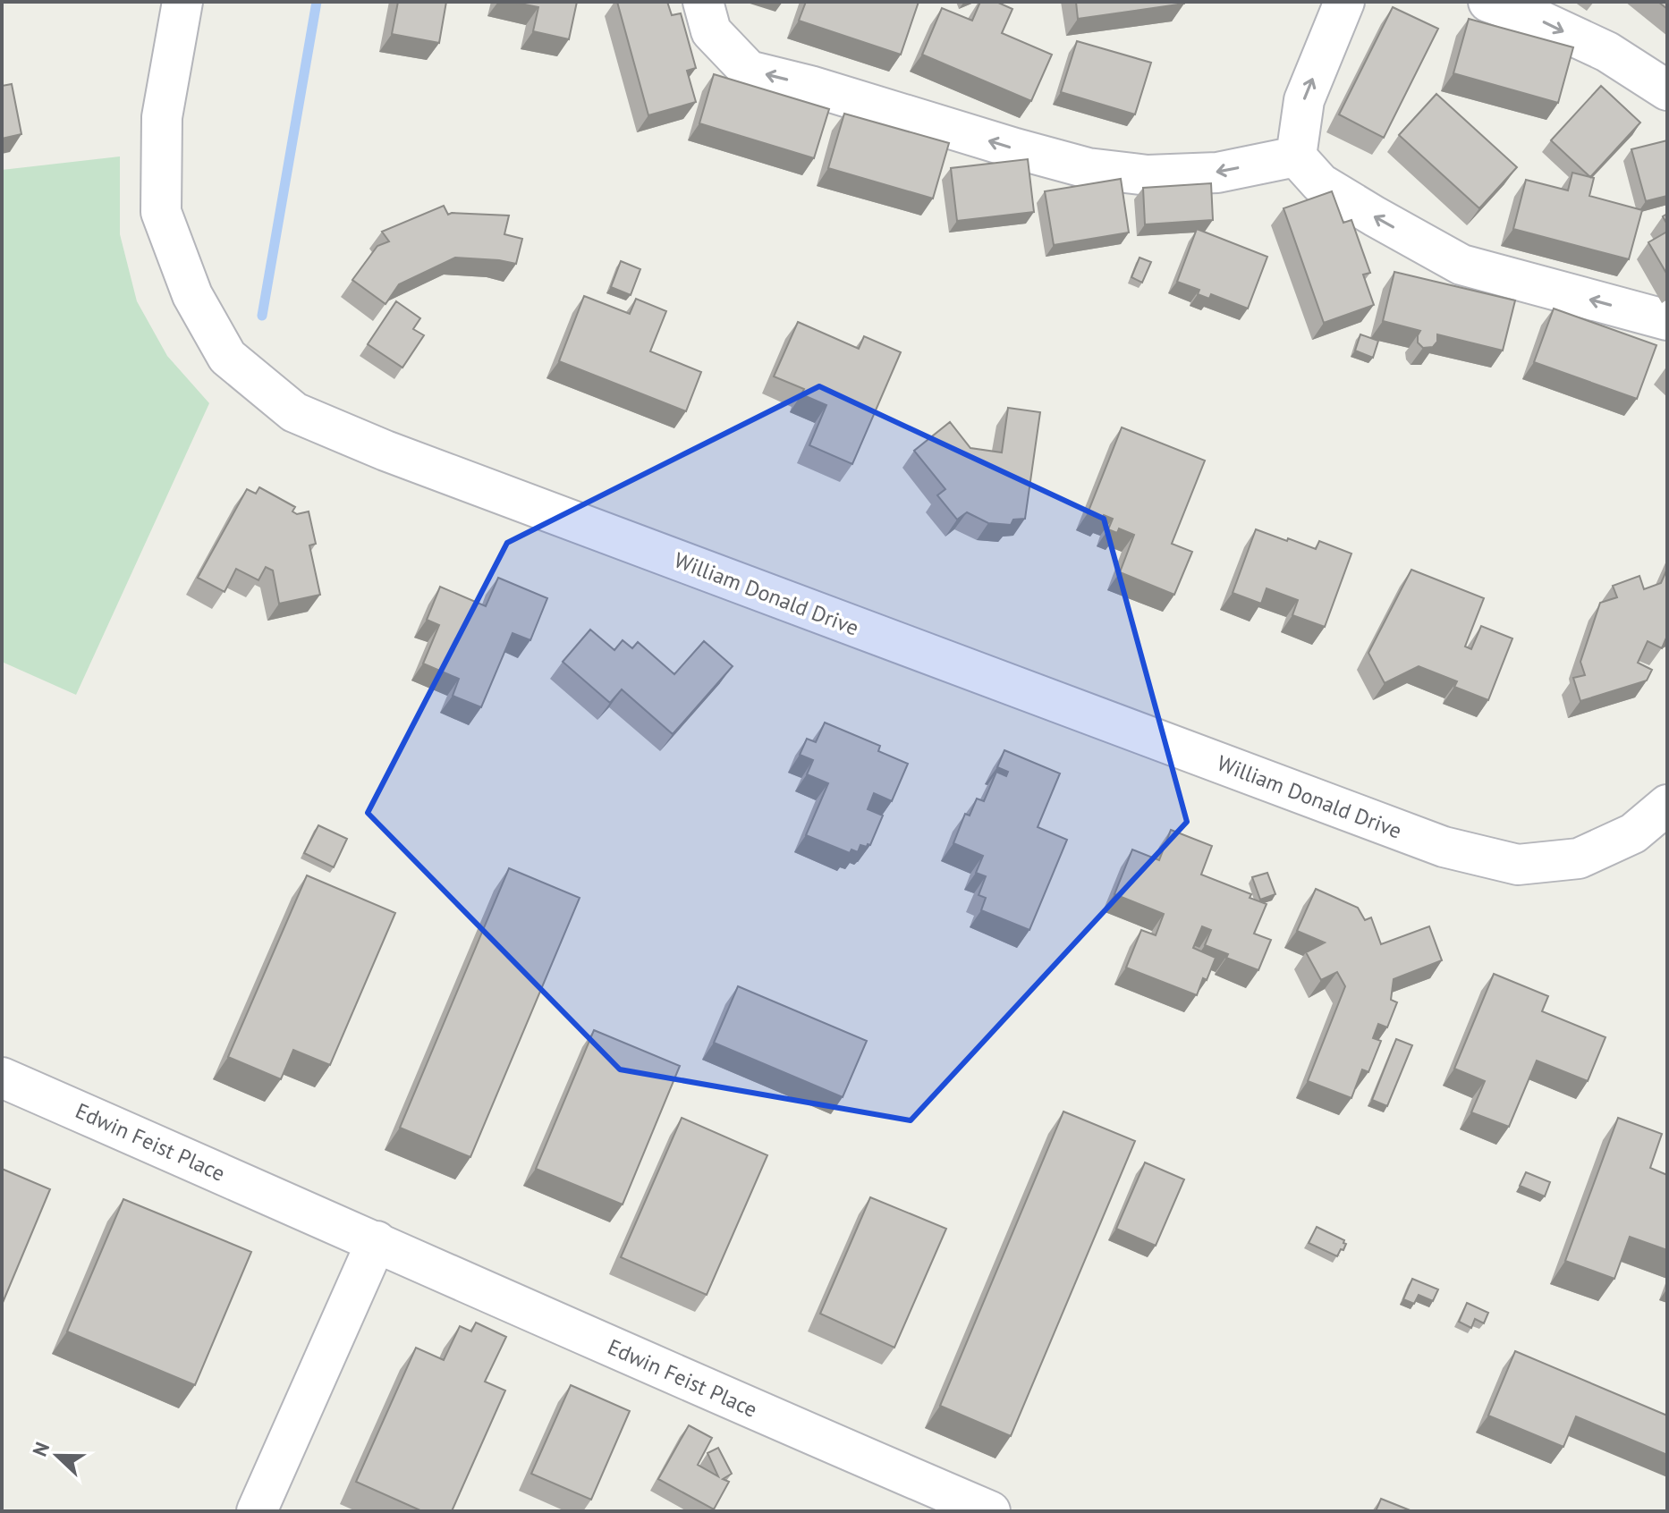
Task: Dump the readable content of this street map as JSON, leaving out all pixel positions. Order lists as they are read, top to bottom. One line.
{"streets":{"street":["William Donald Drive","Edwin Feist Place"]},"north":"left"}
